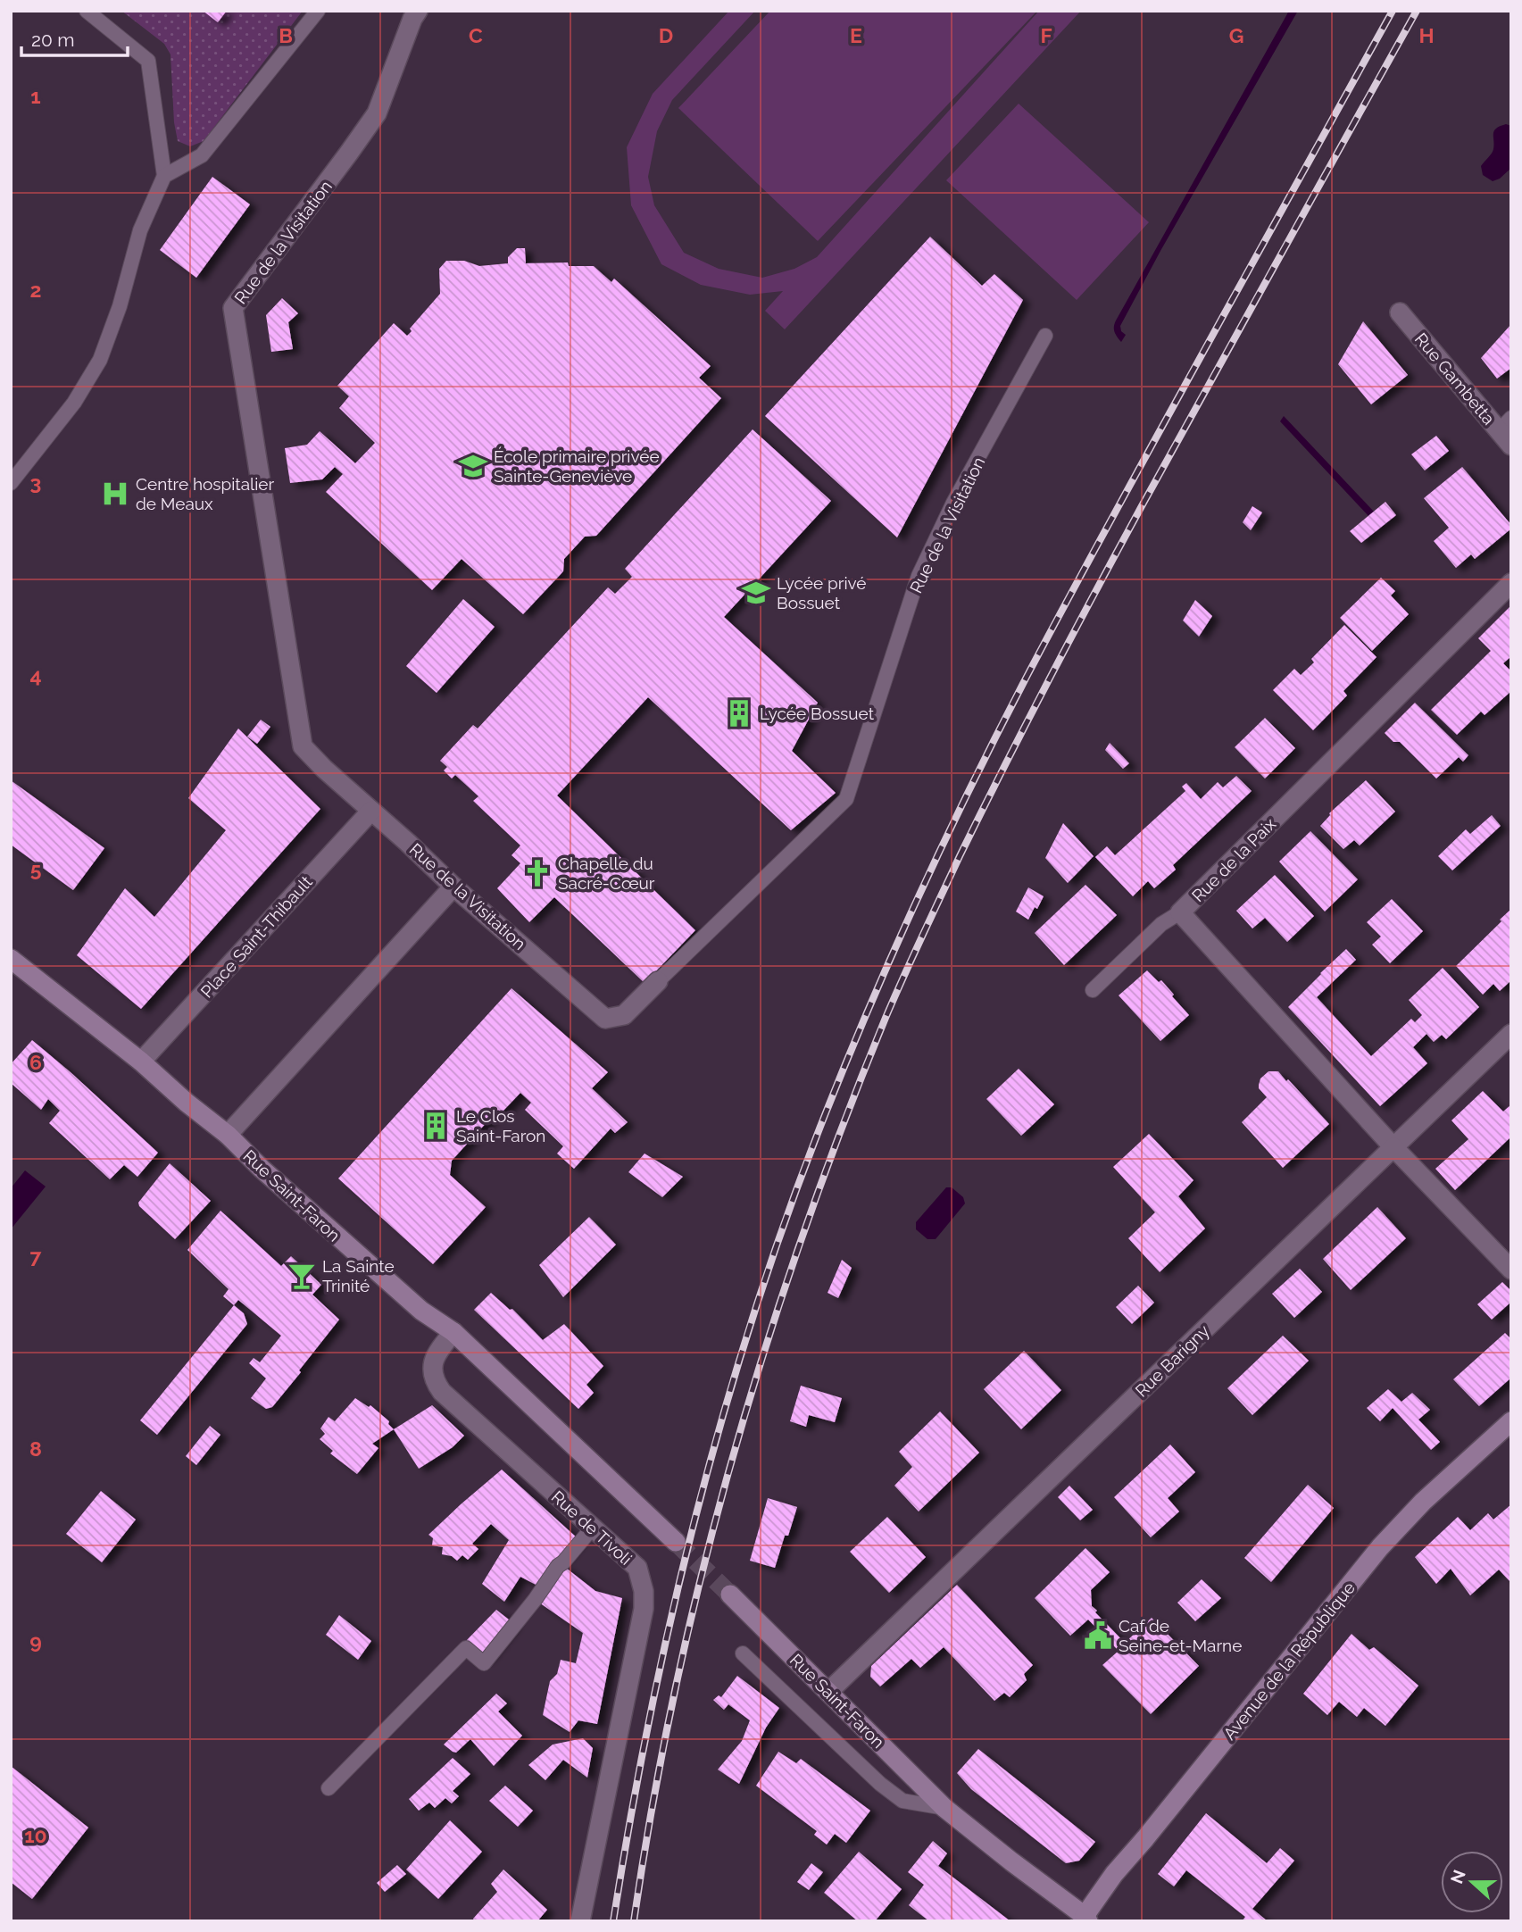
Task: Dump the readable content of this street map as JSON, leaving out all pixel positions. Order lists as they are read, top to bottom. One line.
{"streets":{"street":["Rue de la Visitation","Rue Gambetta","Rue de la Paix","Place Saint-Thibault","Rue Saint-Faron","Rue Barigny","Rue de Tivoli","Avenue de la République"]},"crossings":[["Rue de la Visitation","Place Saint-Thibault"],["Rue de la Paix","Rue Barigny"],["Place Saint-Thibault","Rue Saint-Faron"],["Rue Saint-Faron","Rue Barigny"],["Rue Saint-Faron","Rue de Tivoli"],["Rue Saint-Faron","Avenue de la République"]],"places":{"school or university":["École primaire privée Sainte-Geneviève","Lycée privé Bossuet"],"hospital":["Centre hospitalier de Meaux"],"building":["Lycée Bossuet","Le Clos Saint-Faron"],"church":["Chapelle du Sacré-Cœur"],"bar":["La Sainte Trinité"],"public building":["Caf de Seine-et-Marne"]},"scale_bar":"20 m","north":"left","grid":{"columns":["B","C","D","E","F","G","H"],"rows":["1","2","3","4","5","6","7","8","9","10"]}}
